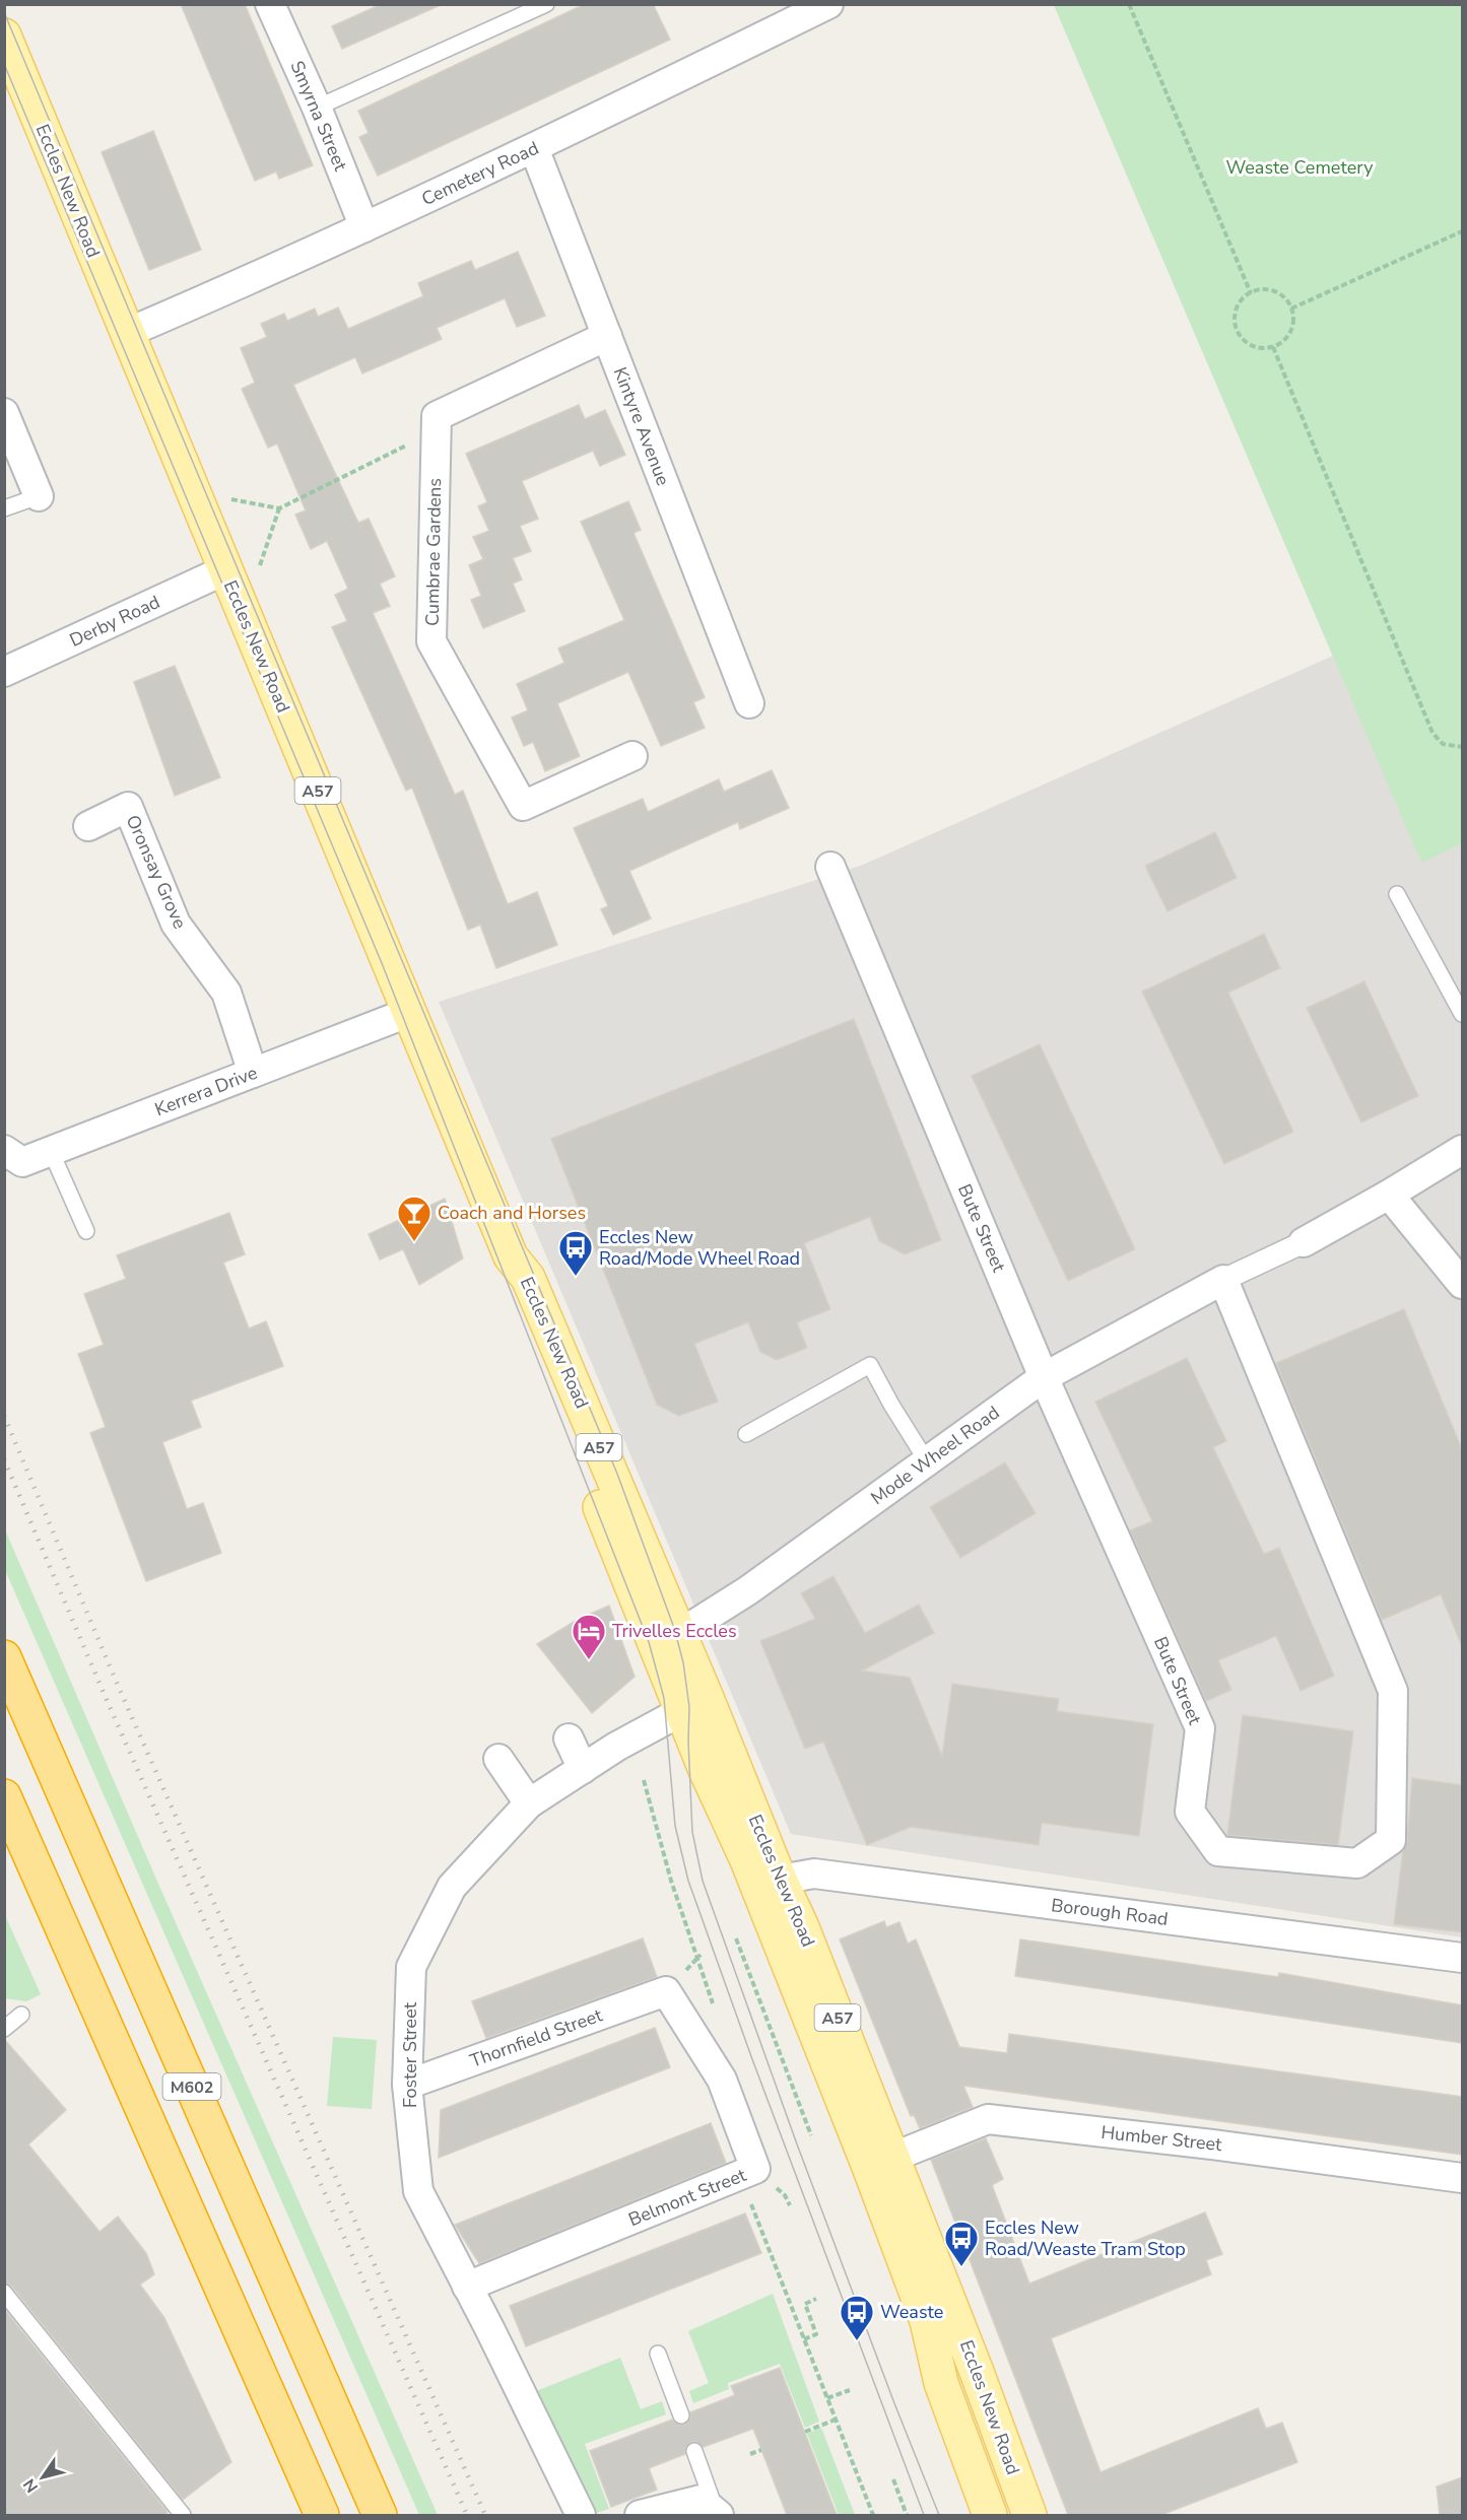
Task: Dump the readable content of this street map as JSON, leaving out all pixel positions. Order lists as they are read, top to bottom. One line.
{"streets":{"highway":["M602"],"main road":["Eccles New Road","A57"],"street":["Smyrna Street","Cemetery Road","Kintyre Avenue","Cumbrae Gardens","Derby Road","Oronsay Grove","Kerrera Drive","Bute Street","Mode Wheel Road","Borough Road","Thornfield Street","Foster Street","Humber Street","Belmont Street"]},"crossings":[["Smyrna Street","Cemetery Road"],["Cemetery Road","Eccles New Road"],["Cemetery Road","Kintyre Avenue"],["Eccles New Road","Derby Road"],["Eccles New Road","Kerrera Drive"],["Eccles New Road","Mode Wheel Road"],["Eccles New Road","Borough Road"],["Eccles New Road","Foster Street"],["Eccles New Road","Humber Street"],["Oronsay Grove","Kerrera Drive"],["Bute Street","Mode Wheel Road"],["Thornfield Street","Foster Street"],["Thornfield Street","Belmont Street"],["Foster Street","Belmont Street"]],"parks":["Weaste Cemetery"],"places":{"bar":["Coach and Horses"],"bus stop":["Eccles New Road/Mode Wheel Road","Eccles New Road/Weaste Tram Stop","Weaste"],"hotel":["Trivelles Eccles"]},"north":"bottom left"}
